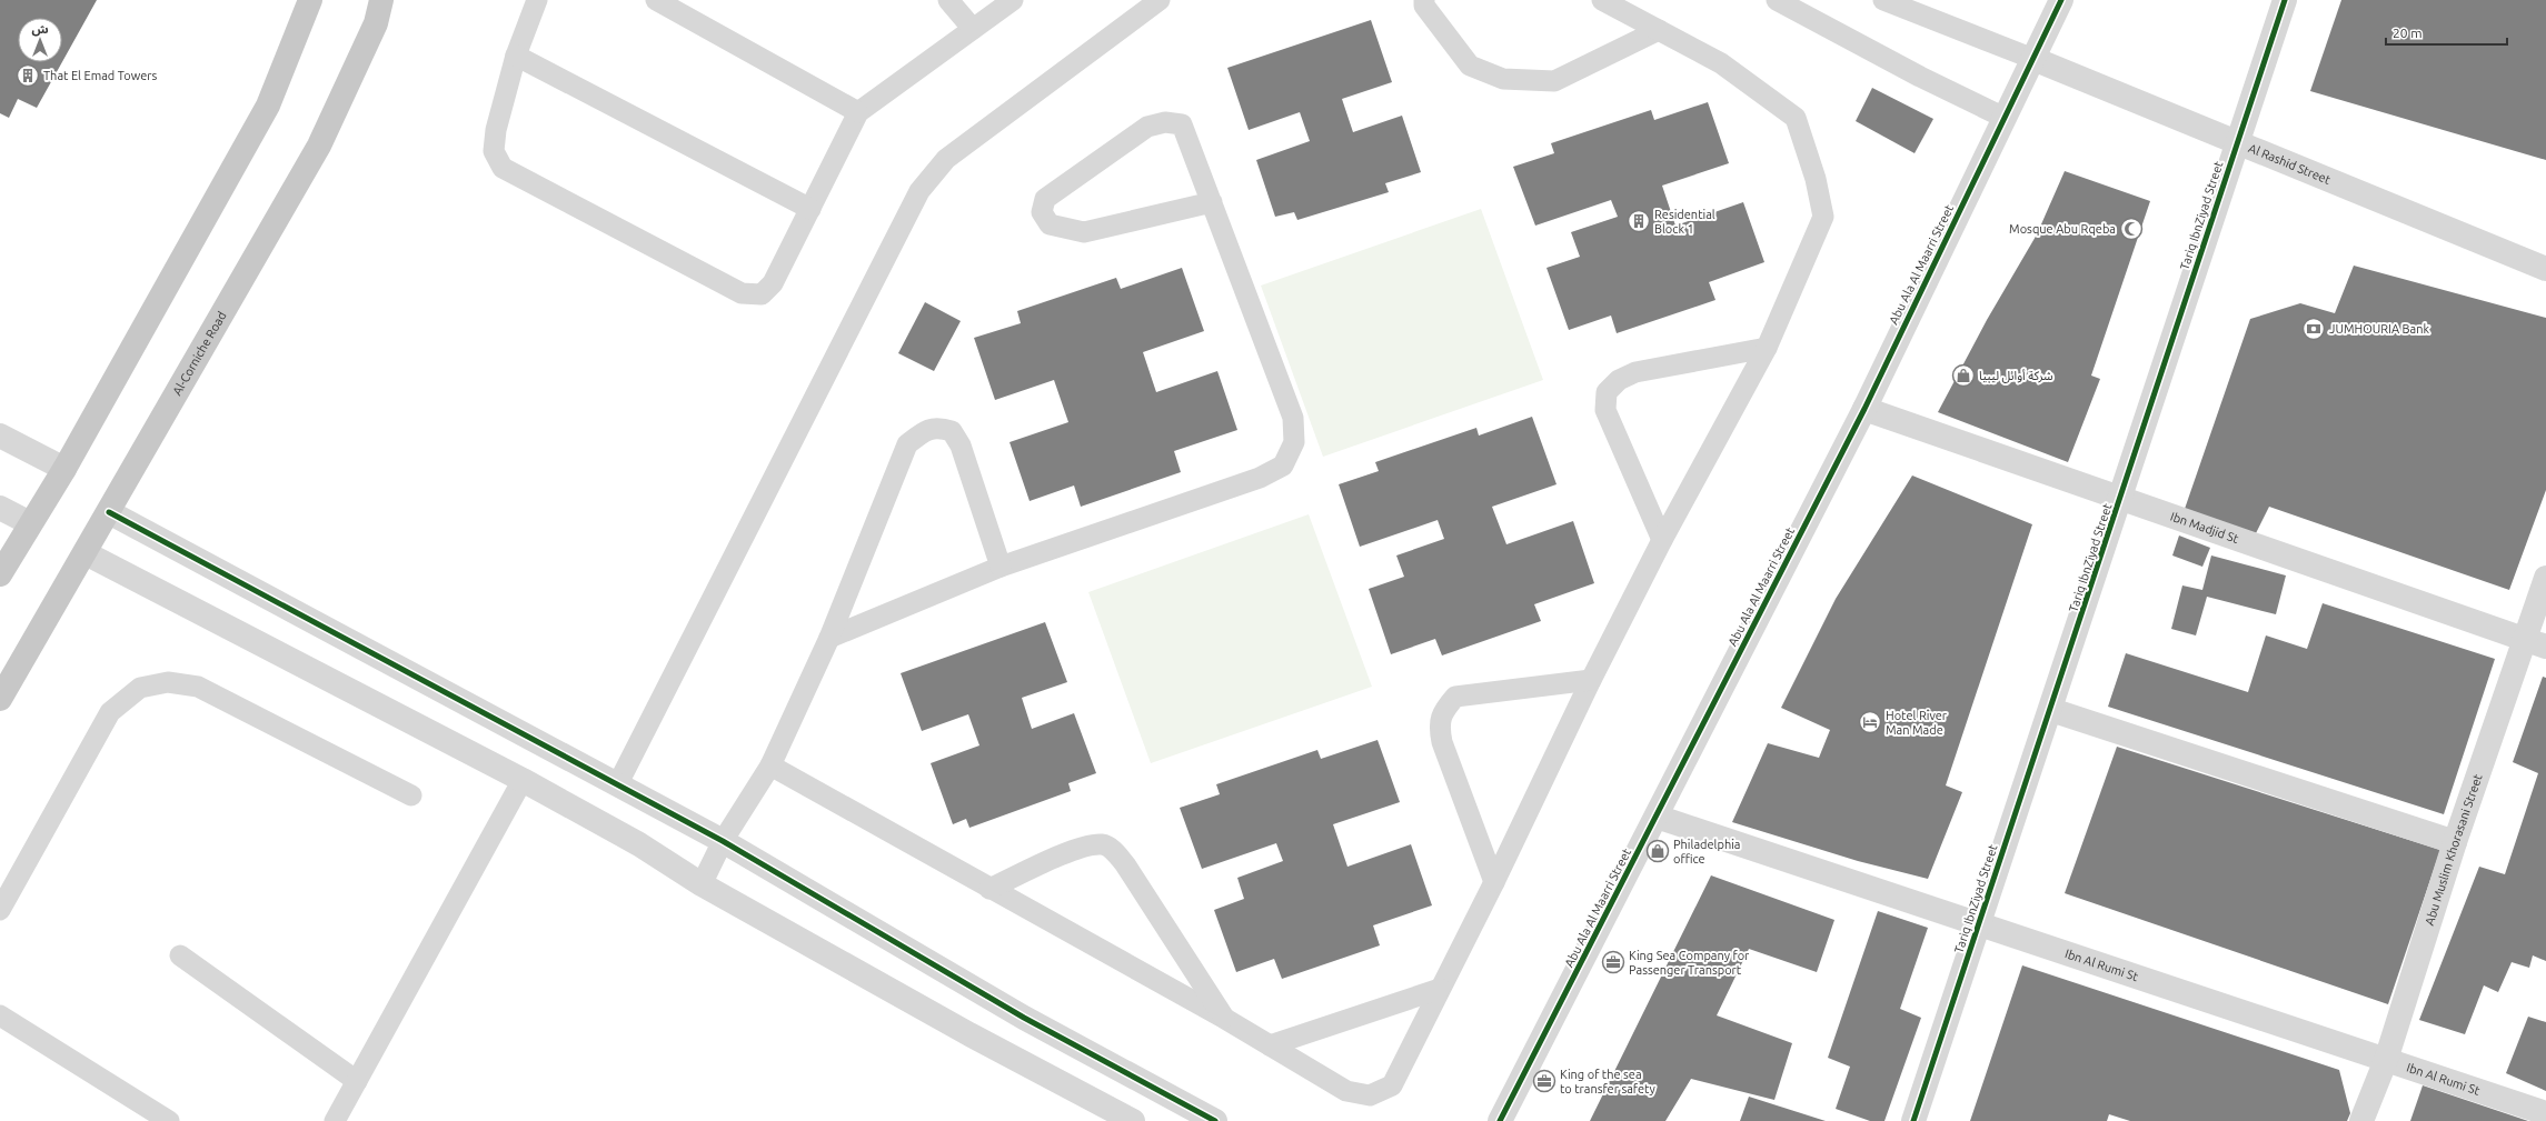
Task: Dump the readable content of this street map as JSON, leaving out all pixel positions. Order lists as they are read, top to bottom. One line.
{"streets":{"highway":["Al-Corniche Road"],"street":["Al Rashid Street","Tariq IbnZiyad Street","Abu Ala Al Maarri Street","Ibn Madjid St","Abu Muslim Khorasani Street","Ibn Al Rumi St"]},"crossings":[["Al Rashid Street","Tariq IbnZiyad Street"],["Al Rashid Street","Abu Ala Al Maarri Street"],["Tariq IbnZiyad Street","Ibn Madjid St"],["Tariq IbnZiyad Street","Ibn Al Rumi St"],["Abu Ala Al Maarri Street","Ibn Madjid St"],["Abu Ala Al Maarri Street","Ibn Al Rumi St"],["Ibn Madjid St","Abu Muslim Khorasani Street"],["Abu Muslim Khorasani Street","Ibn Al Rumi St"]],"places":{"building":["That El Emad Towers","Residential Block 1"],"mosque":["Mosque Abu Rqeba"],"bank":["JUMHOURIA Bank"],"shop":["شركة أوائل ليبيا","Philadelphia office"],"hotel":["Hotel River Man Made"],"office":["King Sea Company for Passenger Transport","King of the sea to transfer safety"]},"scale_bar":"20 m","north":"top"}
